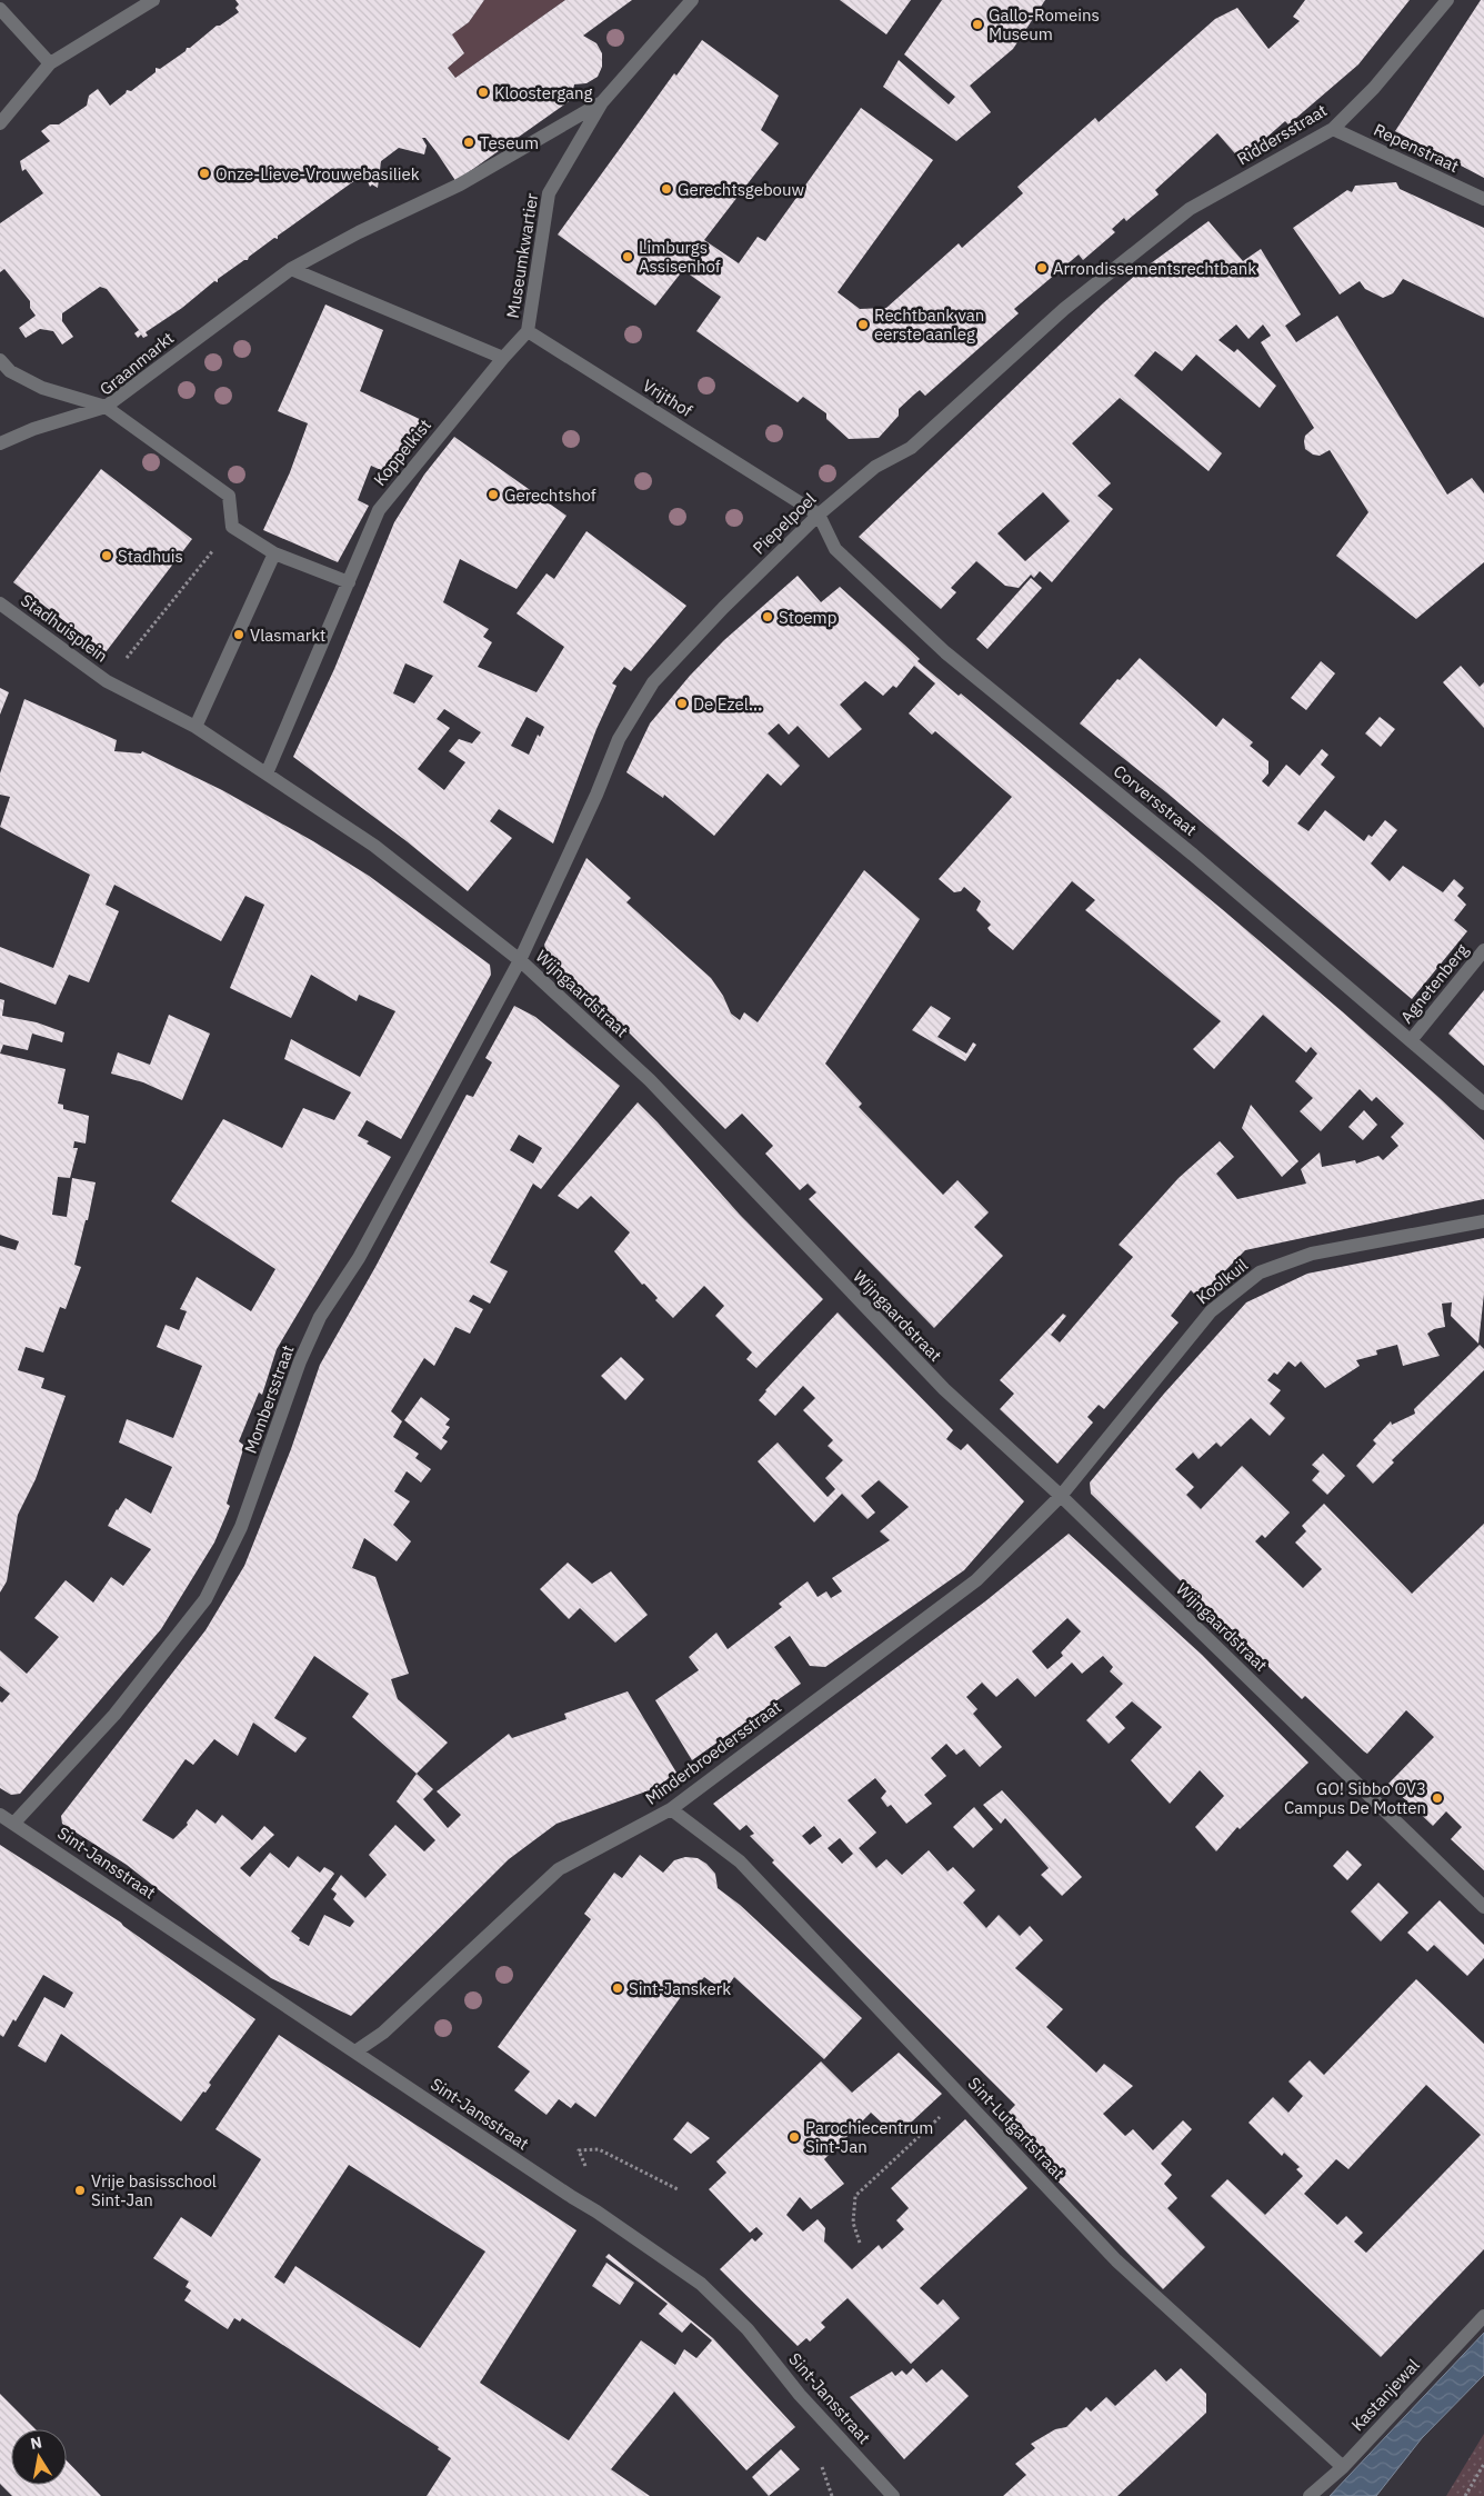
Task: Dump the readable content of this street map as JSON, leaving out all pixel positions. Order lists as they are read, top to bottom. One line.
{"streets":{"street":["Riddersstraat","Repenstraat","Museumkwartier","Graanmarkt","Vrijthof","Koppelkist","Piepelpoel","Stadhuisplein","Corversstraat","Agnetenberg","Wijngaardstraat","Koolkuil","Mombersstraat","Minderbroedersstraat","Sint-Jansstraat","Sint-Lutgartstraat","Kastanjewal"]},"crossings":[["Riddersstraat","Repenstraat"],["Riddersstraat","Piepelpoel"],["Museumkwartier","Graanmarkt"],["Museumkwartier","Vrijthof"],["Vrijthof","Piepelpoel"],["Vrijthof","Corversstraat"],["Piepelpoel","Corversstraat"],["Piepelpoel","Wijngaardstraat"],["Piepelpoel","Mombersstraat"],["Corversstraat","Agnetenberg"],["Wijngaardstraat","Koolkuil"],["Wijngaardstraat","Mombersstraat"],["Wijngaardstraat","Minderbroedersstraat"],["Koolkuil","Minderbroedersstraat"],["Mombersstraat","Sint-Jansstraat"],["Minderbroedersstraat","Sint-Jansstraat"],["Minderbroedersstraat","Sint-Lutgartstraat"],["Sint-Lutgartstraat","Kastanjewal"]],"places":["Gallo-Romeins Museum","Kloostergang","Teseum","Onze-Lieve-Vrouwebasiliek","Gerechtsgebouw","Limburgs Assisenhof","Arrondissementsrechtbank","Rechtbank van eerste aanleg","Gerechtshof","Stadhuis","Stoemp","Vlasmarkt","De Ezel...","GO! Sibbo OV3 Campus De Motten","Sint-Janskerk","Parochiecentrum Sint-Jan","Vrije basisschool Sint-Jan"],"north":"top"}
